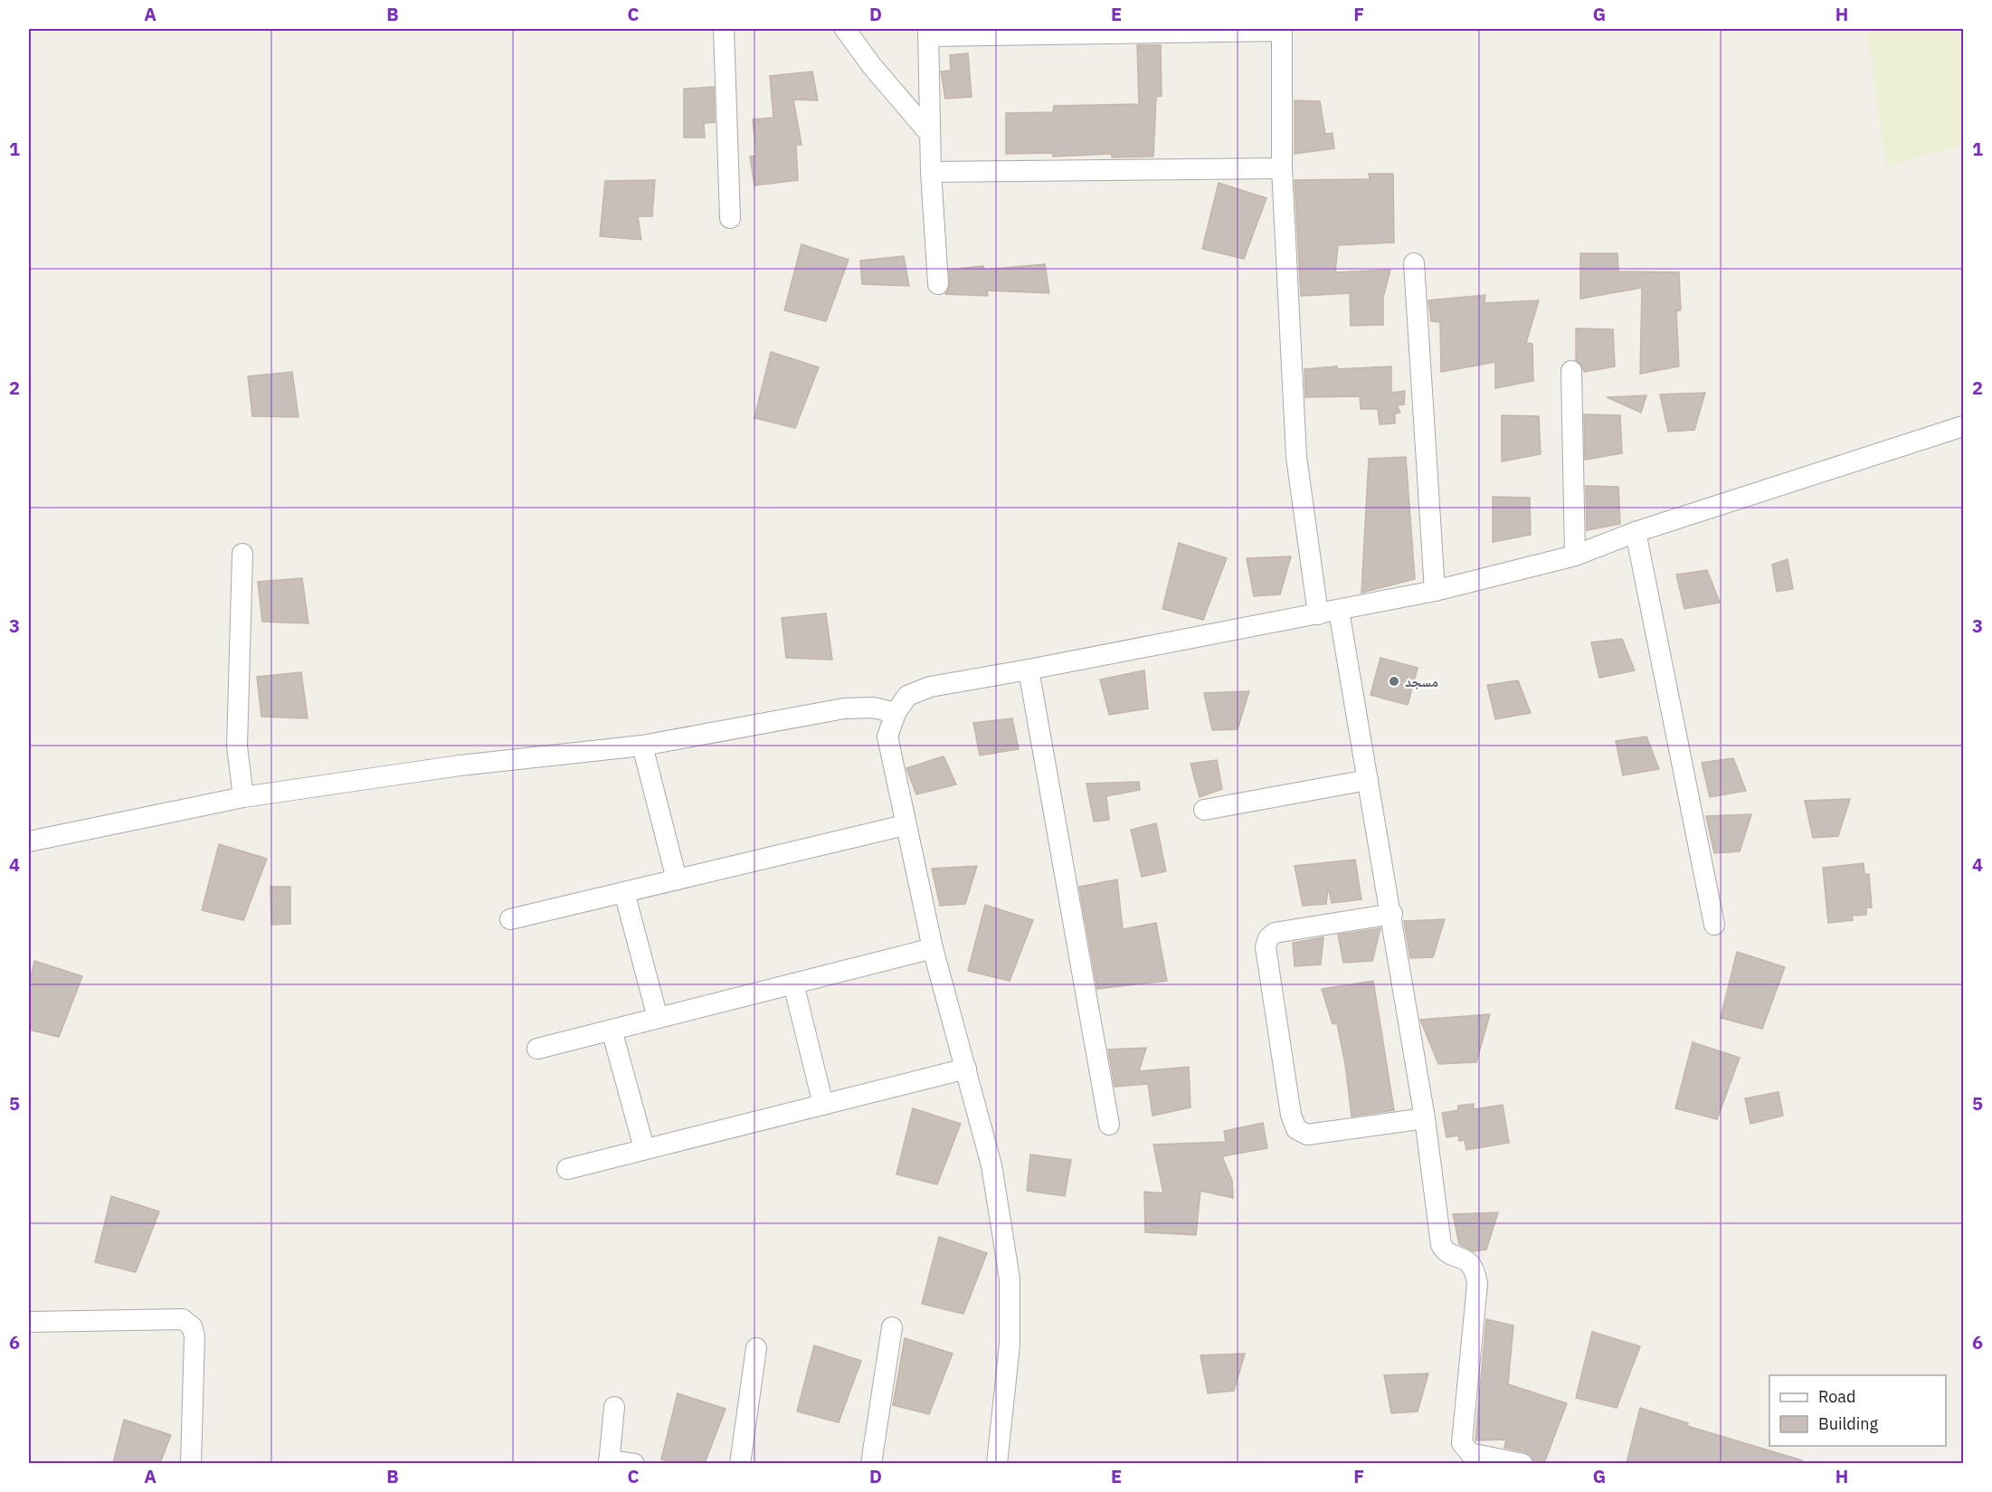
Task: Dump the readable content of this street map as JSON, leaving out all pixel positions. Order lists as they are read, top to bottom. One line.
{"places":["مسجد"],"legend":["Road","Building"],"grid":{"columns":["A","B","C","D","E","F","G","H"],"rows":["1","2","3","4","5","6"]}}
